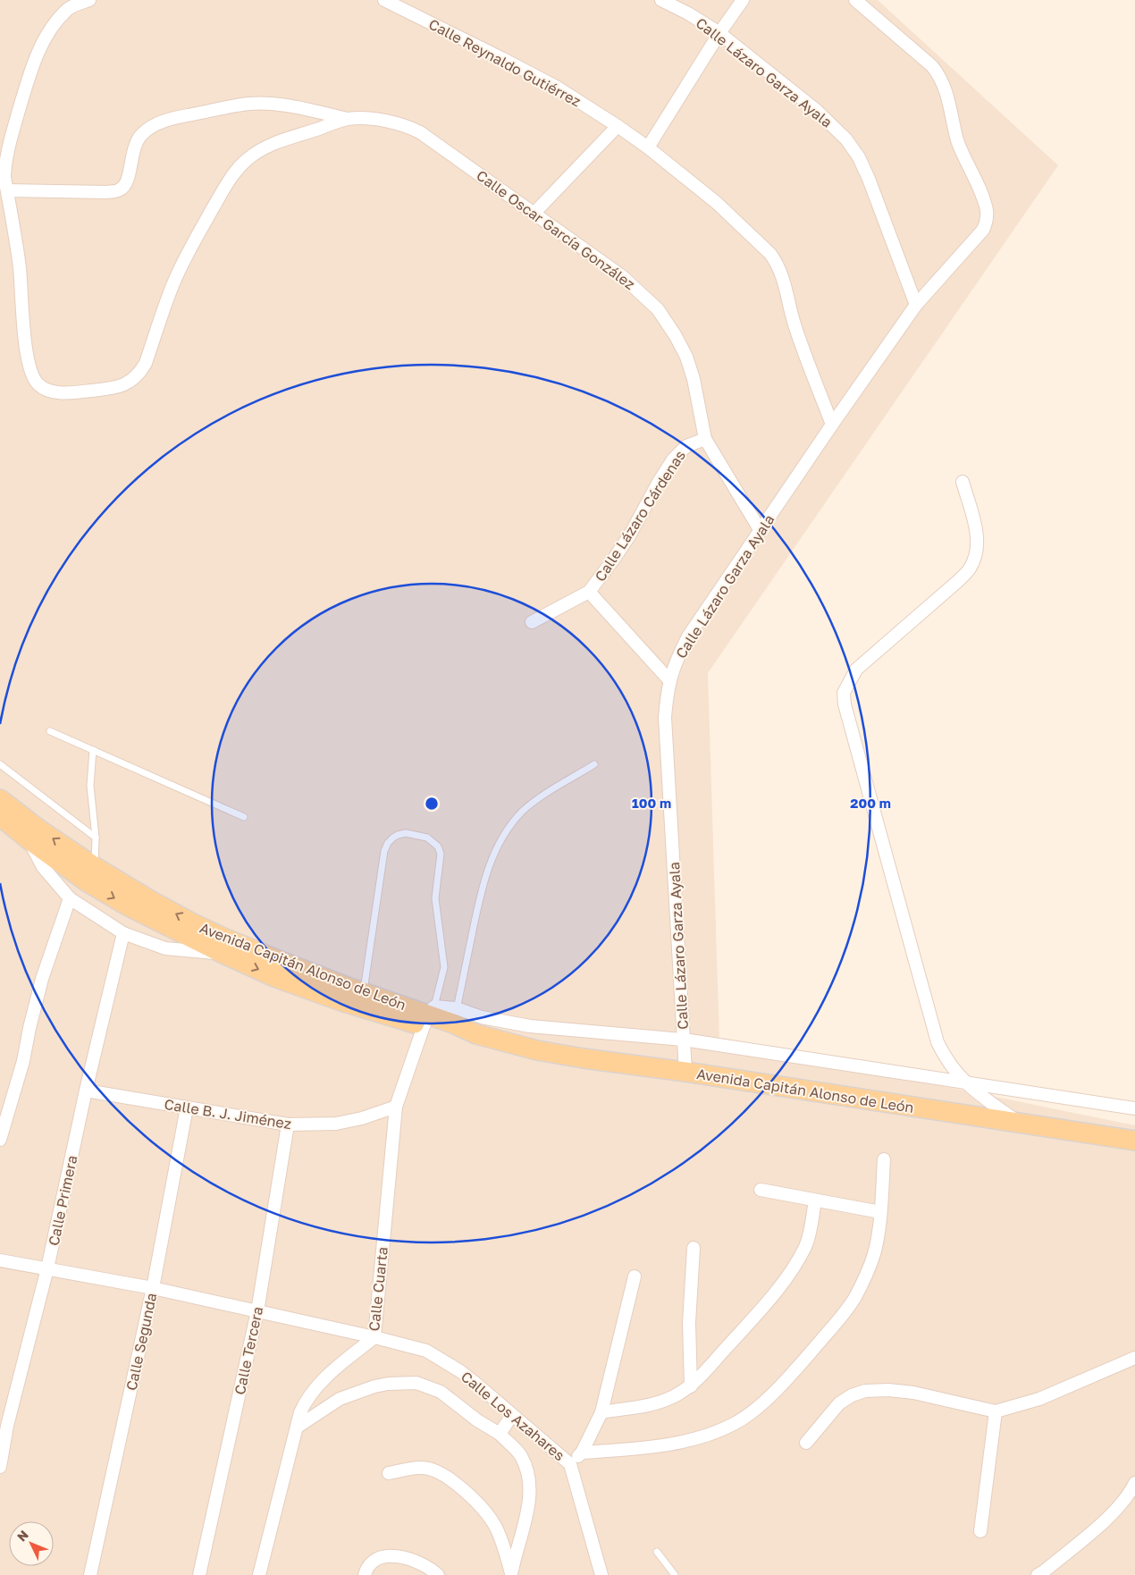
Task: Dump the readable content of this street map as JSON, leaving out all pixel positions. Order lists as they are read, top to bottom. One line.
{"streets":{"main road":["Avenida Capitán Alonso de León"],"street":["Calle Reynaldo Gutiérrez","Calle Lázaro Garza Ayala","Calle Oscar García González","Calle Lázaro Cárdenas","Calle B. J. Jiménez","Calle Primera","Calle Cuarta","Calle Segunda","Calle Tercera","Calle Los Azahares"]},"crossings":[["Calle Reynaldo Gutiérrez","Calle Lázaro Garza Ayala"],["Calle Lázaro Garza Ayala","Calle Oscar García González"],["Calle Lázaro Garza Ayala","Calle Lázaro Cárdenas"],["Calle Lázaro Garza Ayala","Avenida Capitán Alonso de León"],["Calle Oscar García González","Calle Lázaro Cárdenas"],["Avenida Capitán Alonso de León","Calle Cuarta"],["Calle B. J. Jiménez","Calle Primera"],["Calle B. J. Jiménez","Calle Cuarta"],["Calle B. J. Jiménez","Calle Segunda"],["Calle B. J. Jiménez","Calle Tercera"],["Calle Primera","Calle Los Azahares"],["Calle Cuarta","Calle Los Azahares"],["Calle Segunda","Calle Los Azahares"],["Calle Tercera","Calle Los Azahares"]],"north":"top left","rings":["100 m","200 m"]}
